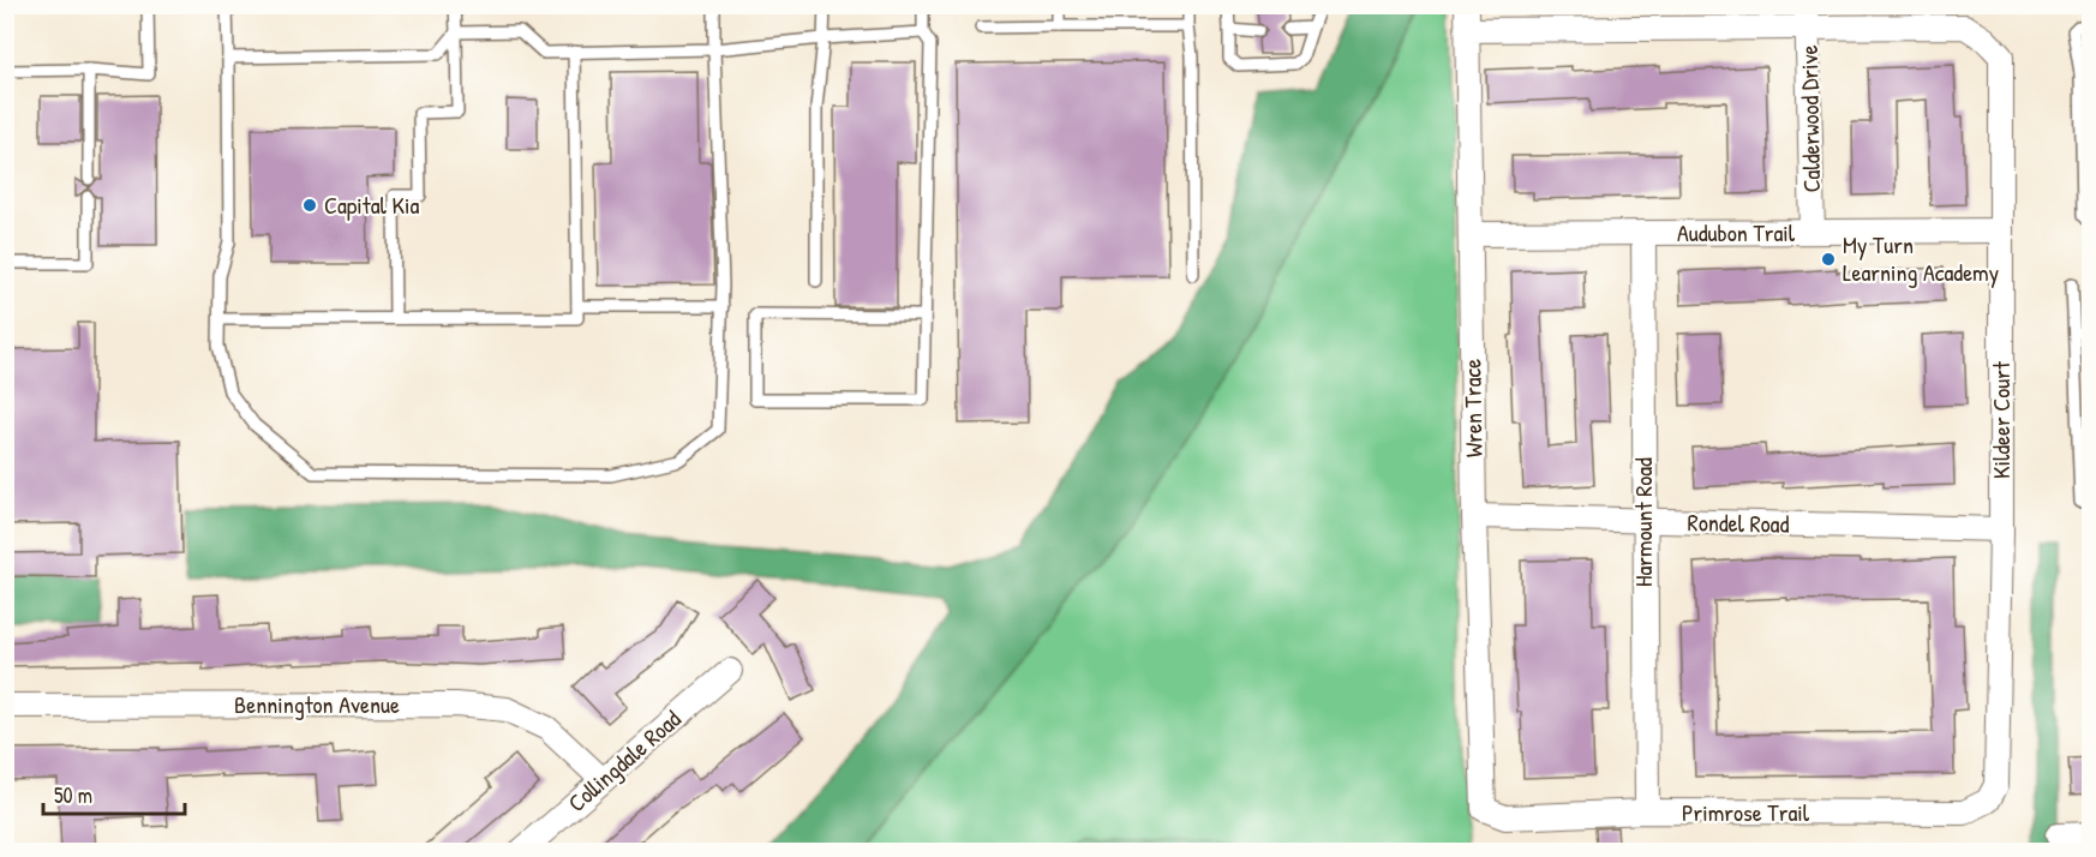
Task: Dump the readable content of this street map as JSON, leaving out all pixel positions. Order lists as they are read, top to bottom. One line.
{"streets":{"street":["Calderwood Drive","Audubon Trail","Wren Trace","Kildeer Court","Harmount Road","Rondel Road","Bennington Avenue","Collingdale Road","Primrose Trail"]},"crossings":[["Calderwood Drive","Audubon Trail"],["Calderwood Drive","Kildeer Court"],["Audubon Trail","Wren Trace"],["Audubon Trail","Kildeer Court"],["Audubon Trail","Harmount Road"],["Wren Trace","Rondel Road"],["Wren Trace","Primrose Trail"],["Kildeer Court","Rondel Road"],["Kildeer Court","Primrose Trail"],["Harmount Road","Rondel Road"],["Harmount Road","Primrose Trail"],["Bennington Avenue","Collingdale Road"]],"places":["Capital Kia","My Turn Learning Academy"],"scale_bar":"50 m"}
